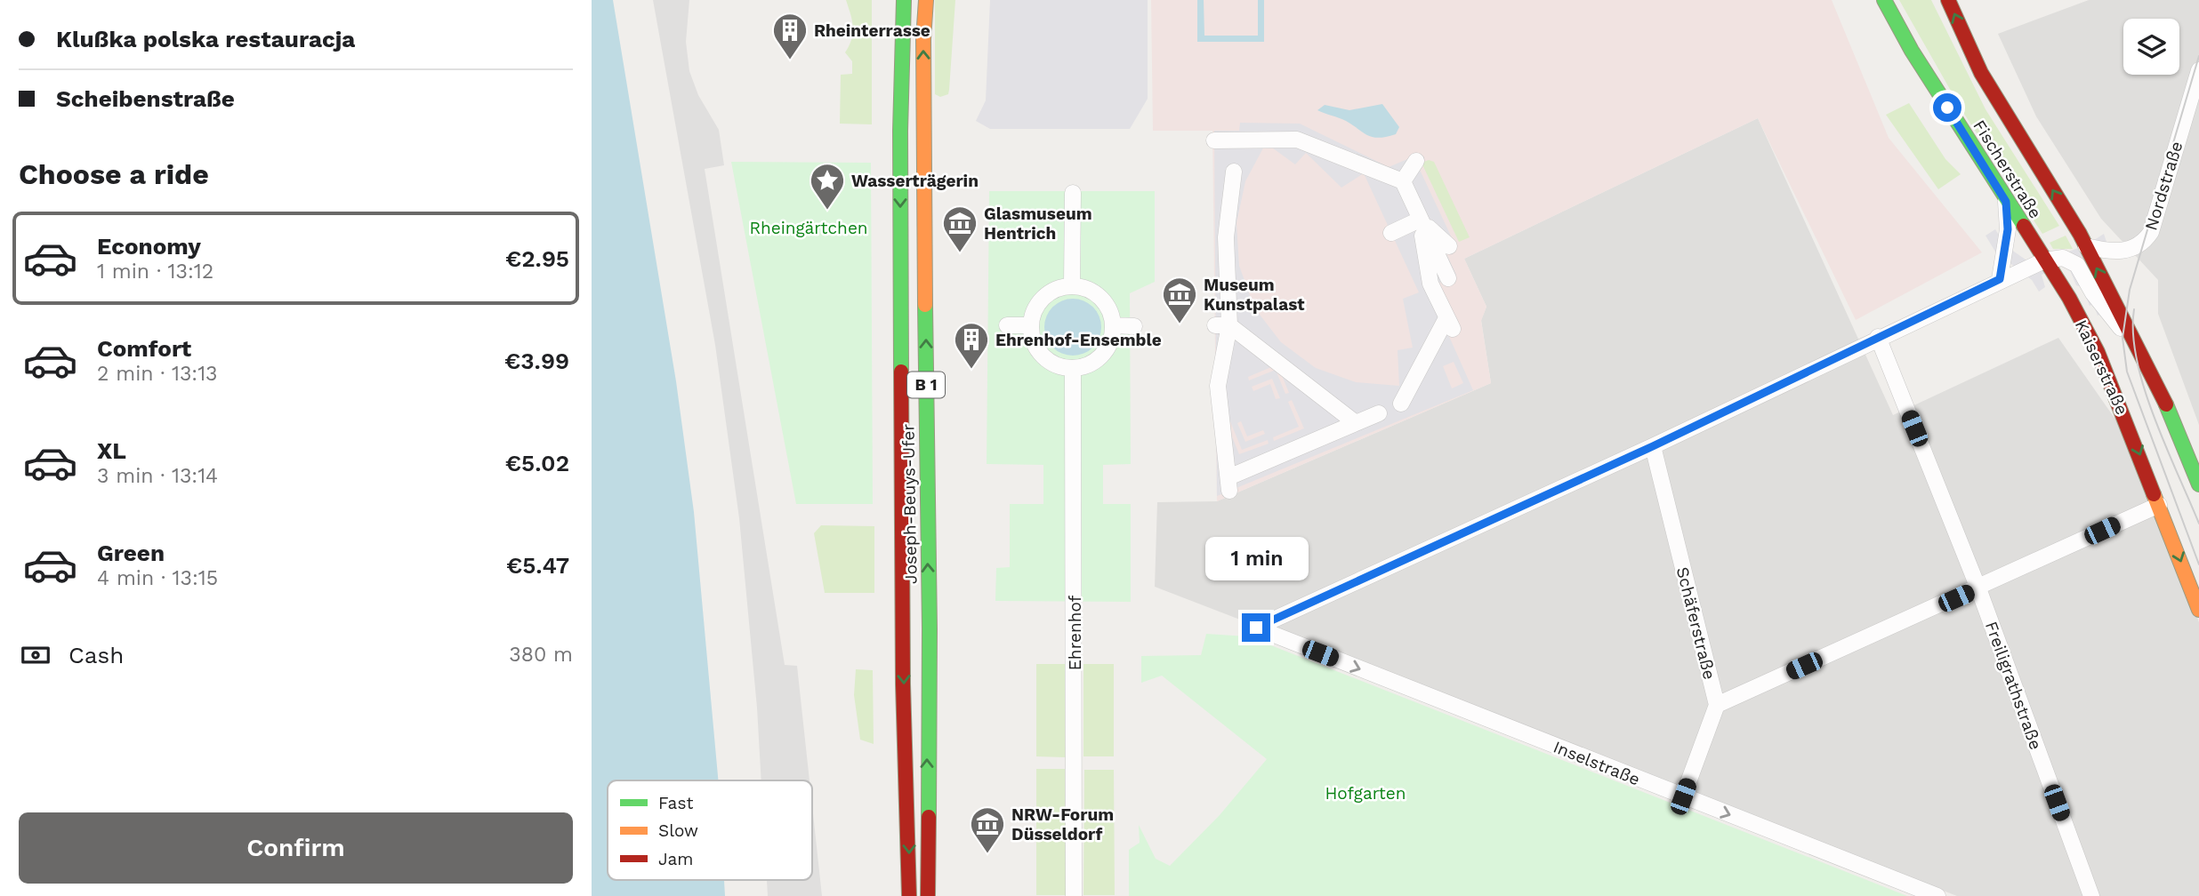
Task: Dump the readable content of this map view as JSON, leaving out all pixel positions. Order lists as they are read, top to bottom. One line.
{"streets":{"main road":["Fischerstraße","Kaiserstraße","B 1","Joseph-Beuys-Ufer"],"street":["Nordstraße","Schäferstraße","Ehrenhof","Freiligrathstraße","Inselstraße"]},"crossings":[["Fischerstraße","Nordstraße"],["Fischerstraße","Kaiserstraße"],["Nordstraße","Kaiserstraße"],["Schäferstraße","Inselstraße"]],"parks":["Rheingärtchen","Hofgarten"],"places":{"building":["Rheinterrasse","Ehrenhof-Ensemble"],"place":["Wasserträgerin"],"museum":["Glasmuseum Hentrich","Museum Kunstpalast","NRW-Forum Düsseldorf"]},"legend":["Fast","Slow","Jam"],"page":{"banner":["Klußka polska restauracja","Scheibenstraße"],"heading":"Choose a ride","list":[{"name":"Economy","note":"1 min · 13:12","value":"€2.95"},{"name":"Comfort","note":"2 min · 13:13","value":"€3.99"},{"name":"XL","note":"3 min · 13:14","value":"€5.02"},{"name":"Green","note":"4 min · 13:15","value":"€5.47"}],"bubble":"1 min","pay":["Cash","380 m"],"buttons":"Confirm"}}
